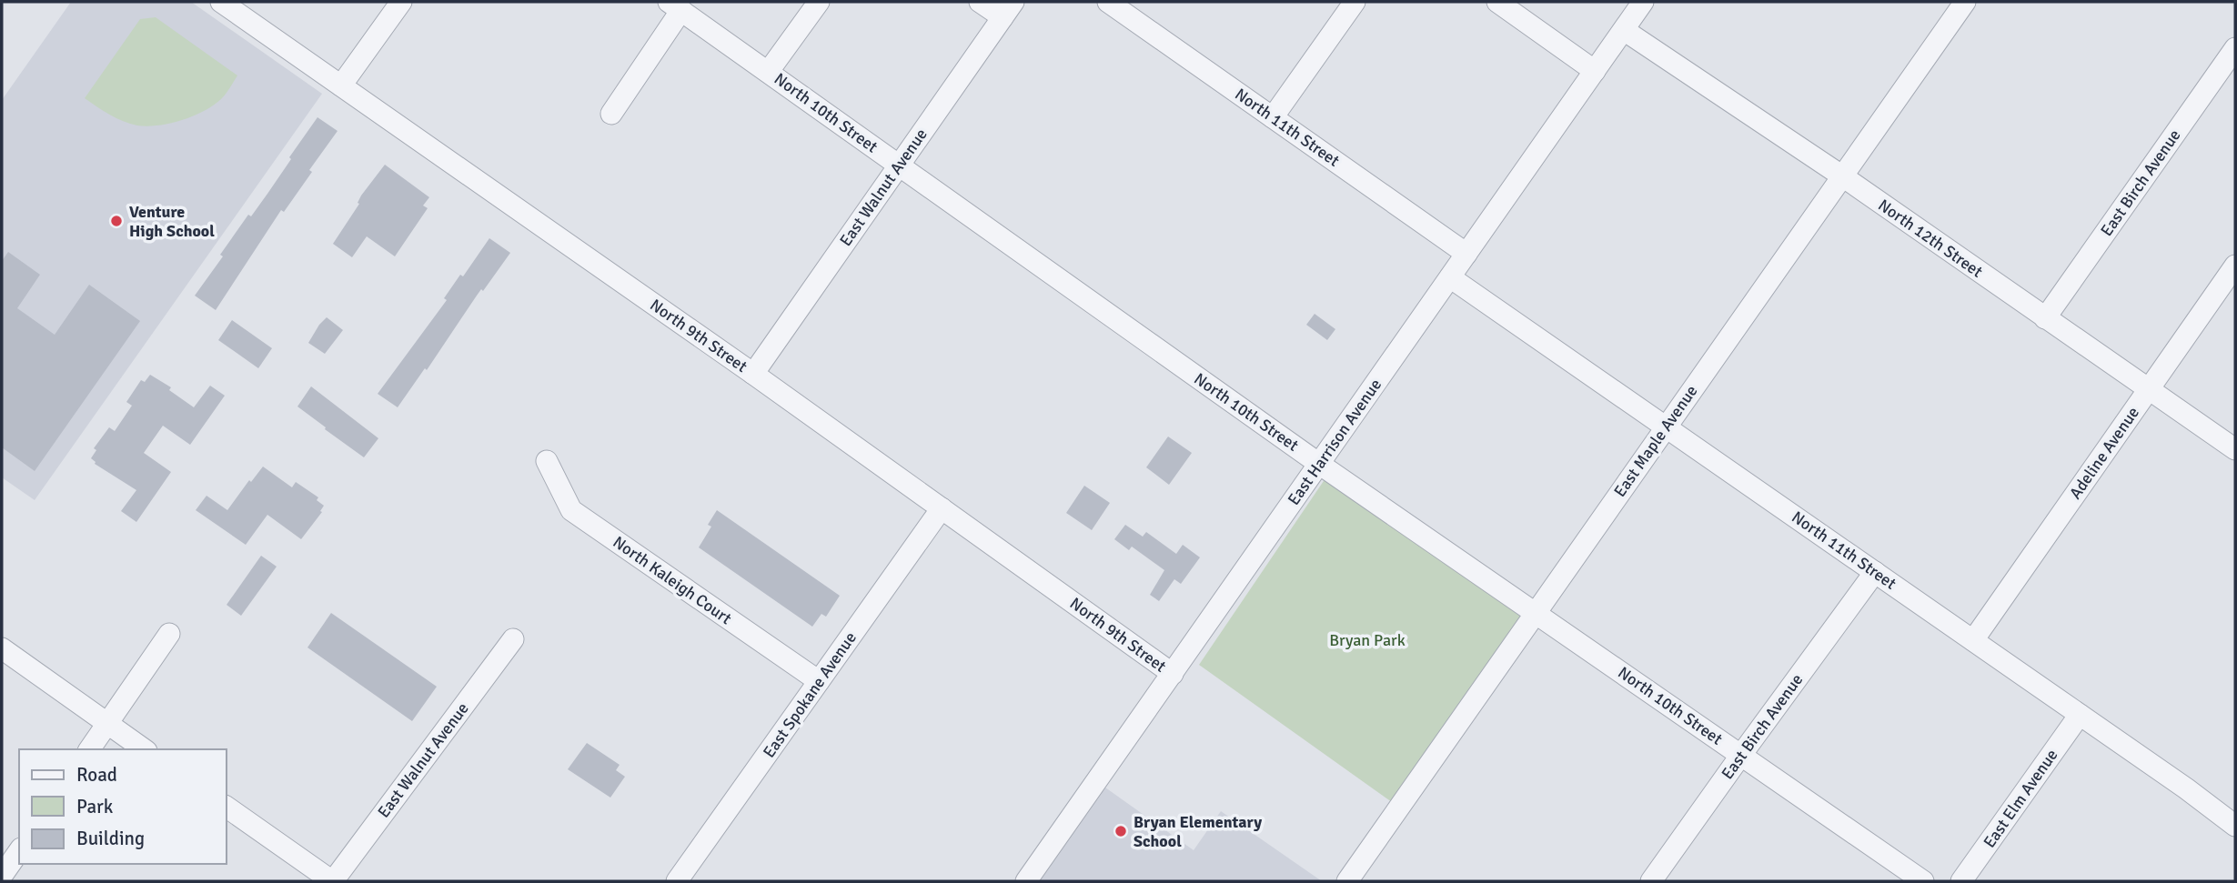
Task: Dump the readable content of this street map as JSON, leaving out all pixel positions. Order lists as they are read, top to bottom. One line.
{"streets":{"street":["North 10th Street","North 11th Street","East Birch Avenue","East Walnut Avenue","North 12th Street","North 9th Street","East Maple Avenue","East Harrison Avenue","Adeline Avenue","North Kaleigh Court","East Spokane Avenue","East Elm Avenue"]},"crossings":[["North 10th Street","East Birch Avenue"],["North 10th Street","East Walnut Avenue"],["North 10th Street","East Maple Avenue"],["North 10th Street","East Harrison Avenue"],["North 11th Street","East Birch Avenue"],["North 11th Street","East Maple Avenue"],["North 11th Street","East Harrison Avenue"],["North 11th Street","Adeline Avenue"],["North 11th Street","East Elm Avenue"],["East Birch Avenue","North 12th Street"],["East Walnut Avenue","North 9th Street"],["North 12th Street","East Maple Avenue"],["North 12th Street","East Harrison Avenue"],["North 12th Street","Adeline Avenue"],["North 9th Street","East Harrison Avenue"],["North 9th Street","East Spokane Avenue"],["North Kaleigh Court","East Spokane Avenue"]],"parks":["Bryan Park"],"places":["Venture High School","Bryan Elementary School"],"legend":["Road","Park","Building"]}
